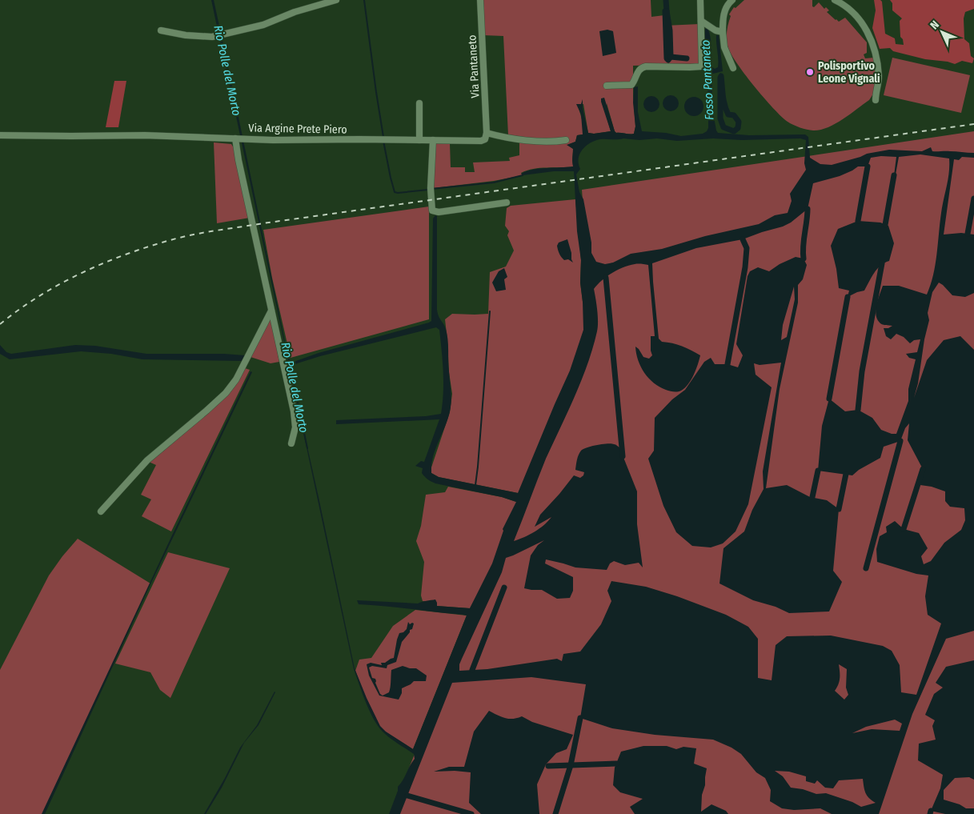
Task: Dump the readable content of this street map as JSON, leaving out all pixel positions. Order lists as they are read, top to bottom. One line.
{"streets":{"street":["Via Pantaneto","Via Argine Prete Piero"]},"crossings":[["Via Pantaneto","Via Argine Prete Piero"]],"water":["Rio Polle del Morto","Fosso Pantaneto"],"places":["Polisportivo Leone Vignali"],"north":"top left"}
